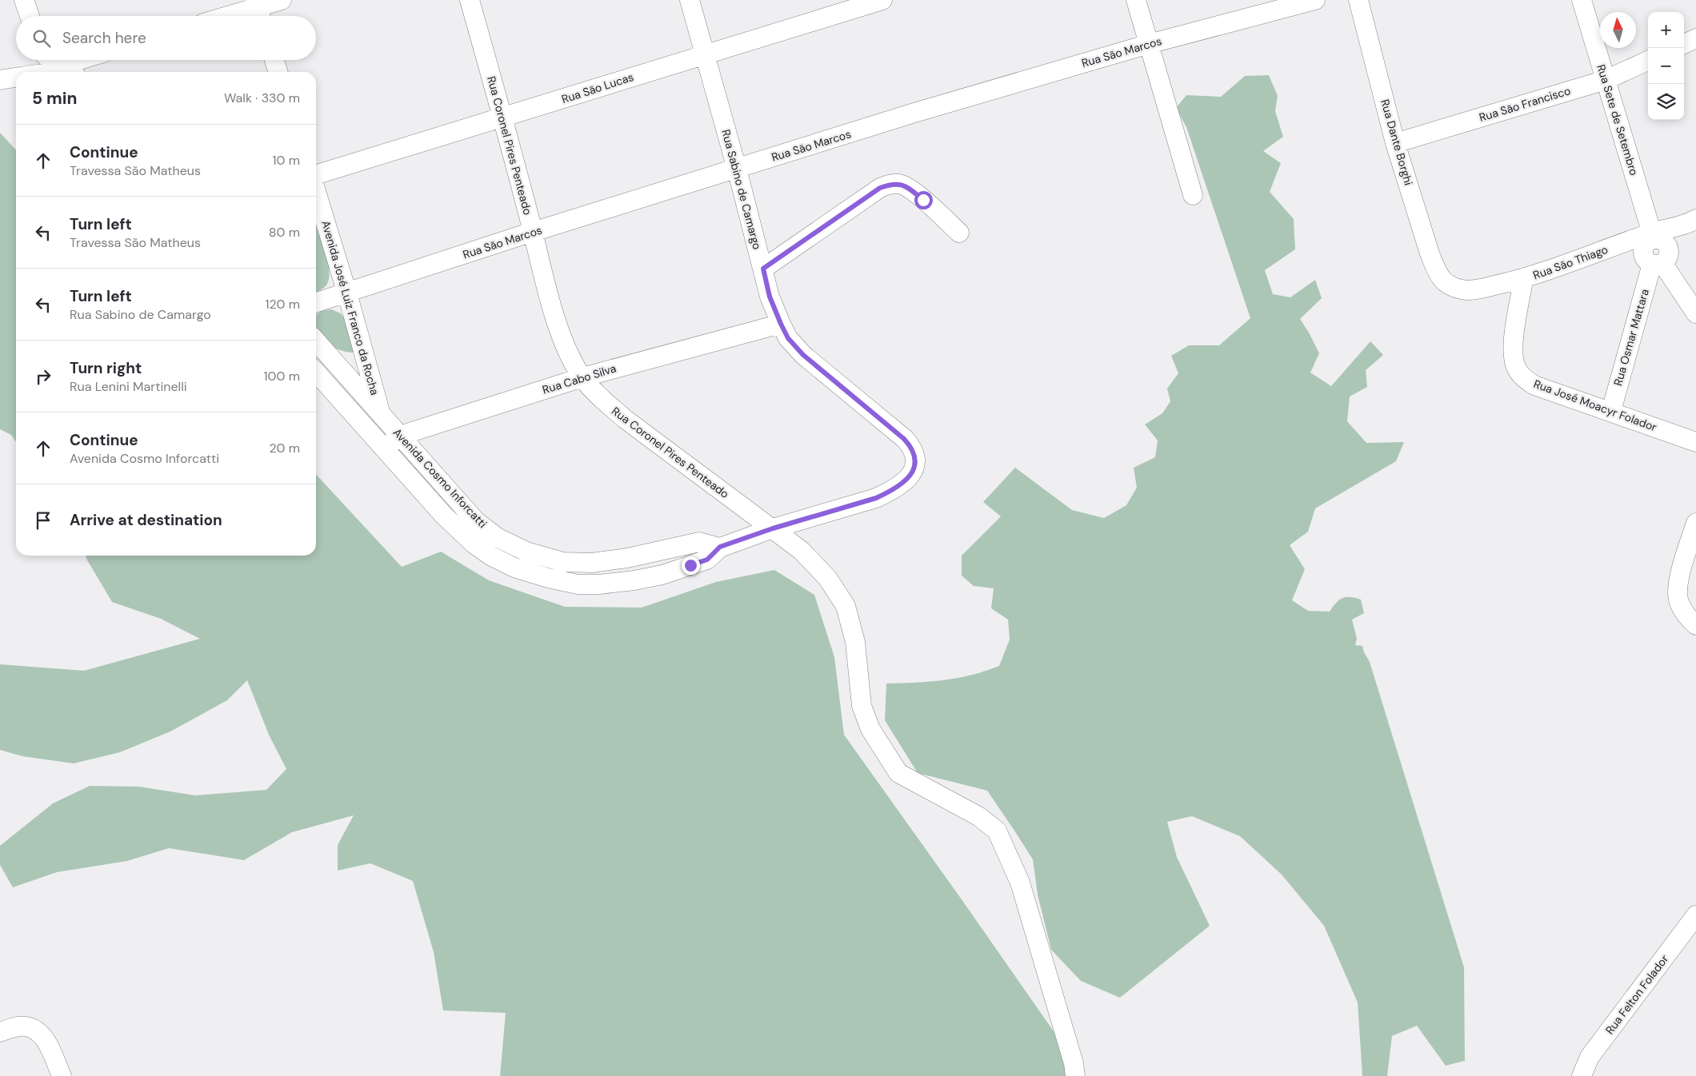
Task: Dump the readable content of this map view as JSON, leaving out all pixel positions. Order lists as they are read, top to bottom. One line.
{"streets":{"street":["Rua São Marcos","Rua São Lucas","Rua São Francisco","Rua Sete de Setembro","Rua Dante Borghi","Rua Coronel Pires Penteado","Rua Sabino de Camargo","Rua São Thiago","Avenida José Luiz Franco da Rocha","Rua Osmar Mattara","Rua Cabo Silva","Rua José Moacyr Folador","Avenida Cosmo Inforcatti","Rua Felton Folador"]},"crossings":[["Rua São Marcos","Rua Coronel Pires Penteado"],["Rua São Marcos","Rua Sabino de Camargo"],["Rua São Marcos","Avenida José Luiz Franco da Rocha"],["Rua São Lucas","Rua Coronel Pires Penteado"],["Rua São Lucas","Rua Sabino de Camargo"],["Rua São Francisco","Rua Sete de Setembro"],["Rua São Francisco","Rua Dante Borghi"],["Rua Sete de Setembro","Rua São Thiago"],["Rua Dante Borghi","Rua São Thiago"],["Rua Coronel Pires Penteado","Rua Sabino de Camargo"],["Rua Coronel Pires Penteado","Rua Cabo Silva"],["Rua Sabino de Camargo","Rua Cabo Silva"],["Rua São Thiago","Rua José Moacyr Folador"],["Avenida José Luiz Franco da Rocha","Avenida Cosmo Inforcatti"],["Rua Osmar Mattara","Rua José Moacyr Folador"],["Rua Cabo Silva","Avenida Cosmo Inforcatti"]],"north":"top","page":{"map_buttons":["+","−"],"search":"Search here","heading":["5 min","Walk · 330 m"],"list":[["Continue","Travessa São Matheus","10 m"],["Turn left","Travessa São Matheus","80 m"],["Turn left","Rua Sabino de Camargo","120 m"],["Turn right","Rua Lenini Martinelli","100 m"],["Continue","Avenida Cosmo Inforcatti","20 m"],"Arrive at destination"]}}
